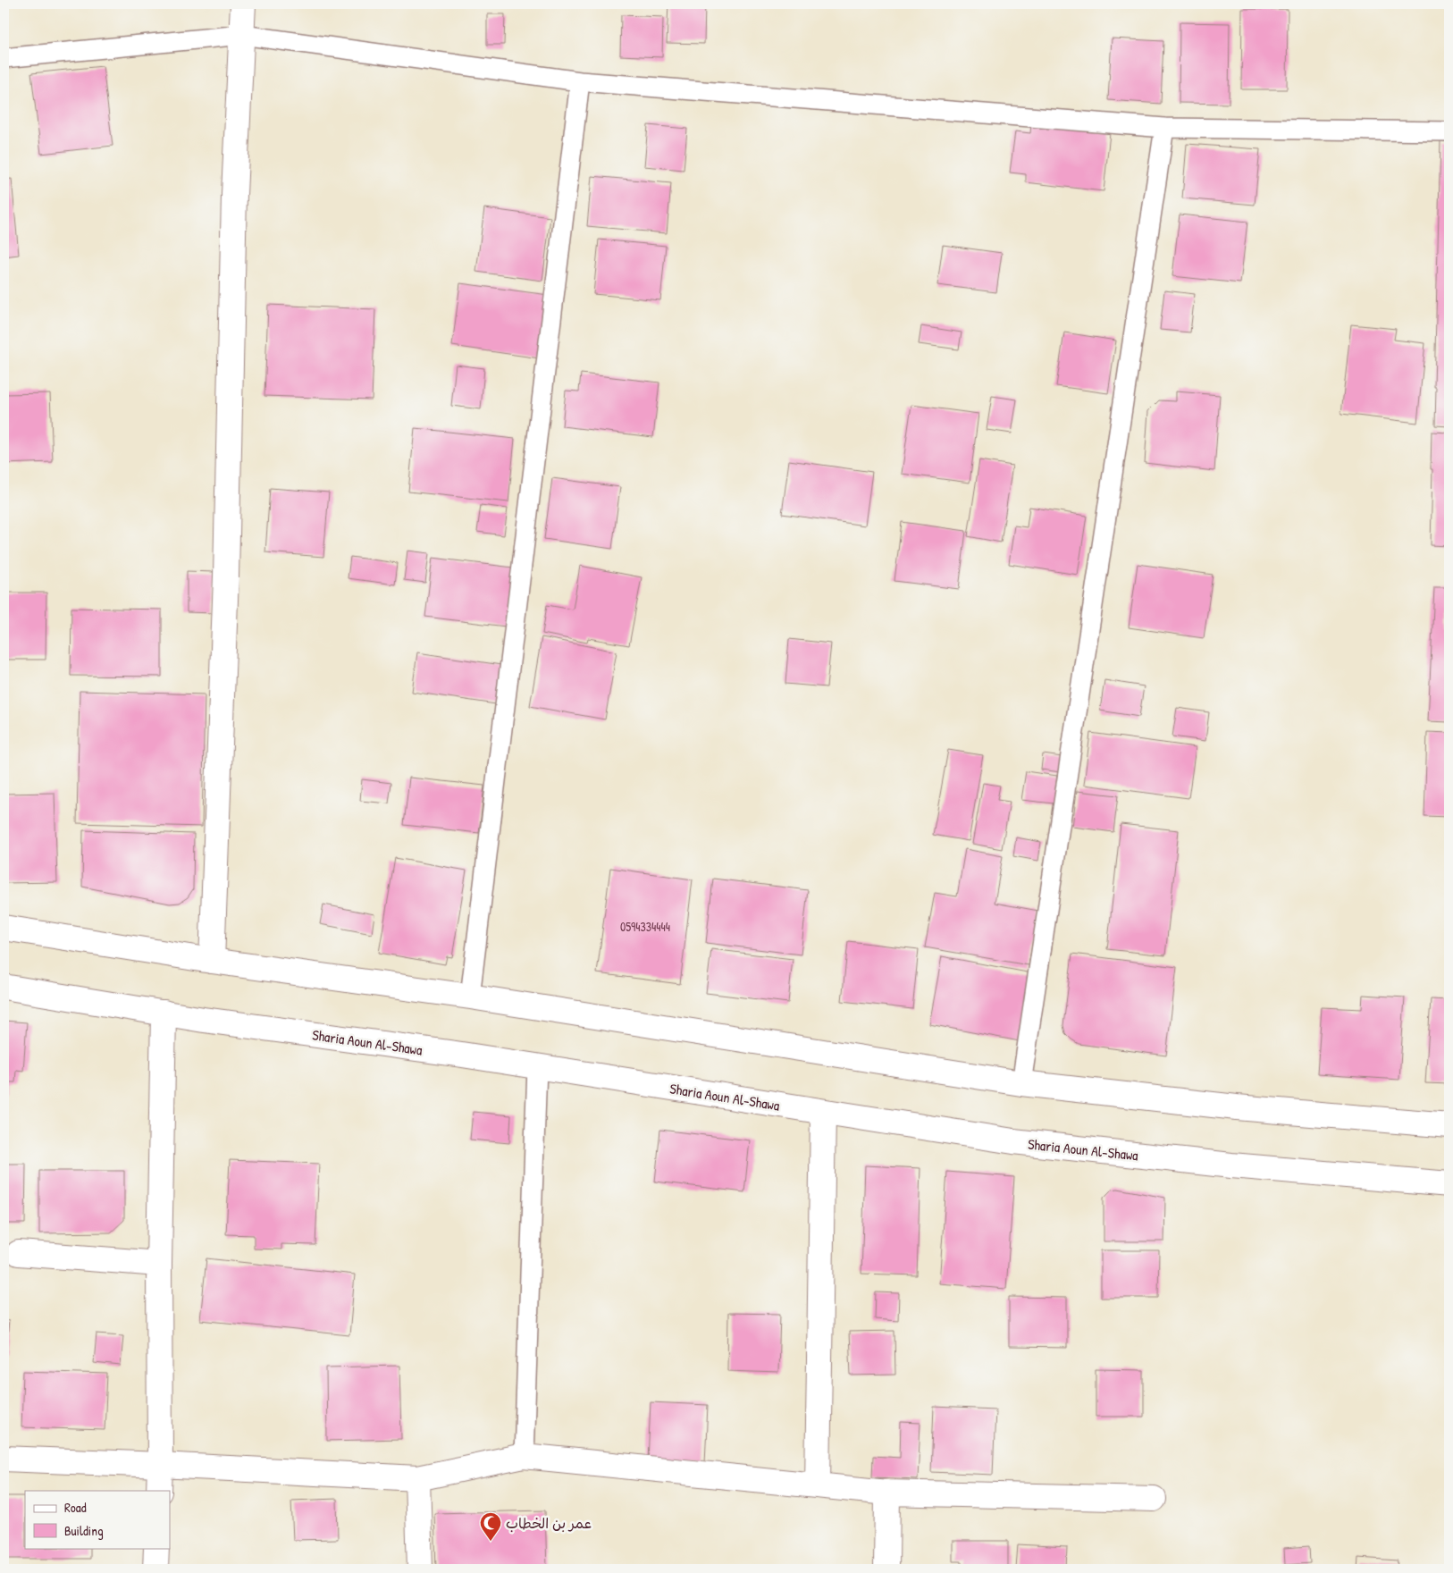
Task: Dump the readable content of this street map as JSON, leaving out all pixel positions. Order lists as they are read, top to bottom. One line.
{"streets":{"street":["Sharia Aoun Al-Shawa"]},"places":{"mosque":["عمر بن الخطاب"]},"house_numbers":["0594334444"],"legend":["Road","Building"]}
